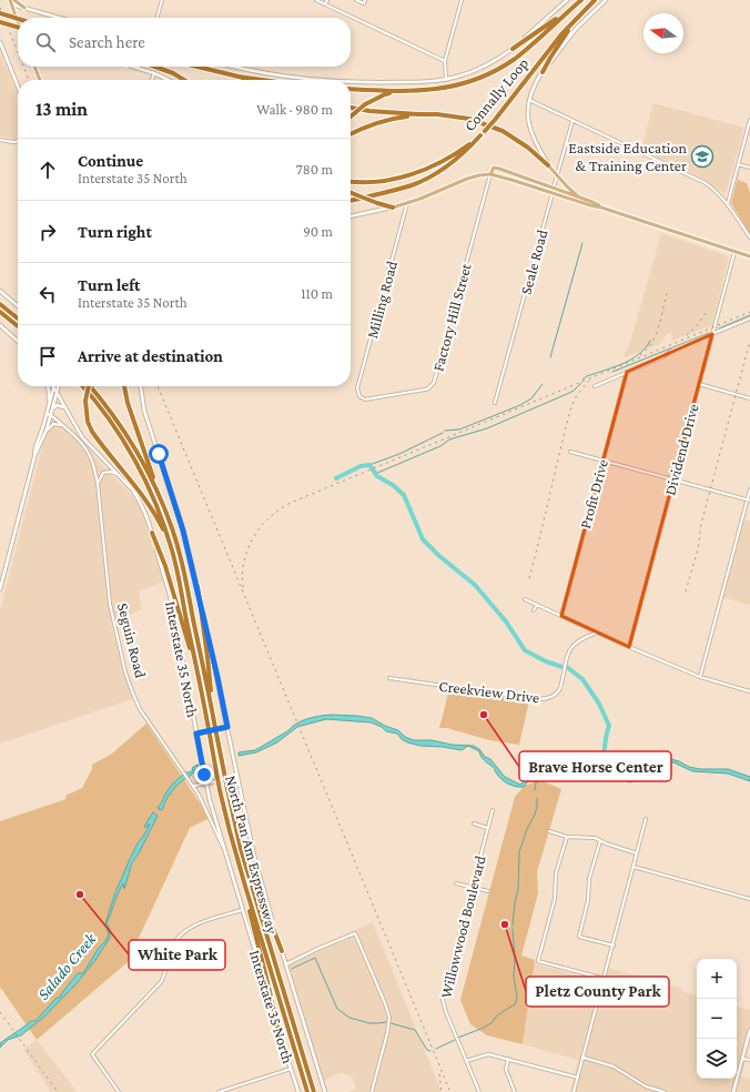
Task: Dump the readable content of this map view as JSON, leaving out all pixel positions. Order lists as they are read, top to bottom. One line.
{"streets":{"highway":["Connally Loop","North Pan Am Expressway"],"main road":["Interstate 35 North"],"street":["Seale Road","Milling Road","Factory Hill Street","Dividend Drive","Profit Drive","Seguin Road","Creekview Drive","Willowwood Boulevard"]},"crossings":[["Milling Road","Factory Hill Street"],["Seguin Road","Interstate 35 North"]],"water":["Salado Creek"],"places":{"school or university":["Eastside Education & Training Center"],"other":["Brave Horse Center","White Park","Pletz County Park"]},"north":"left","page":{"search":"Search here","heading":["13 min","Walk · 980 m"],"list":[["Continue","Interstate 35 North","780 m"],["Turn right","90 m"],["Turn left","Interstate 35 North","110 m"],"Arrive at destination"],"map_buttons":["+","−"]}}
